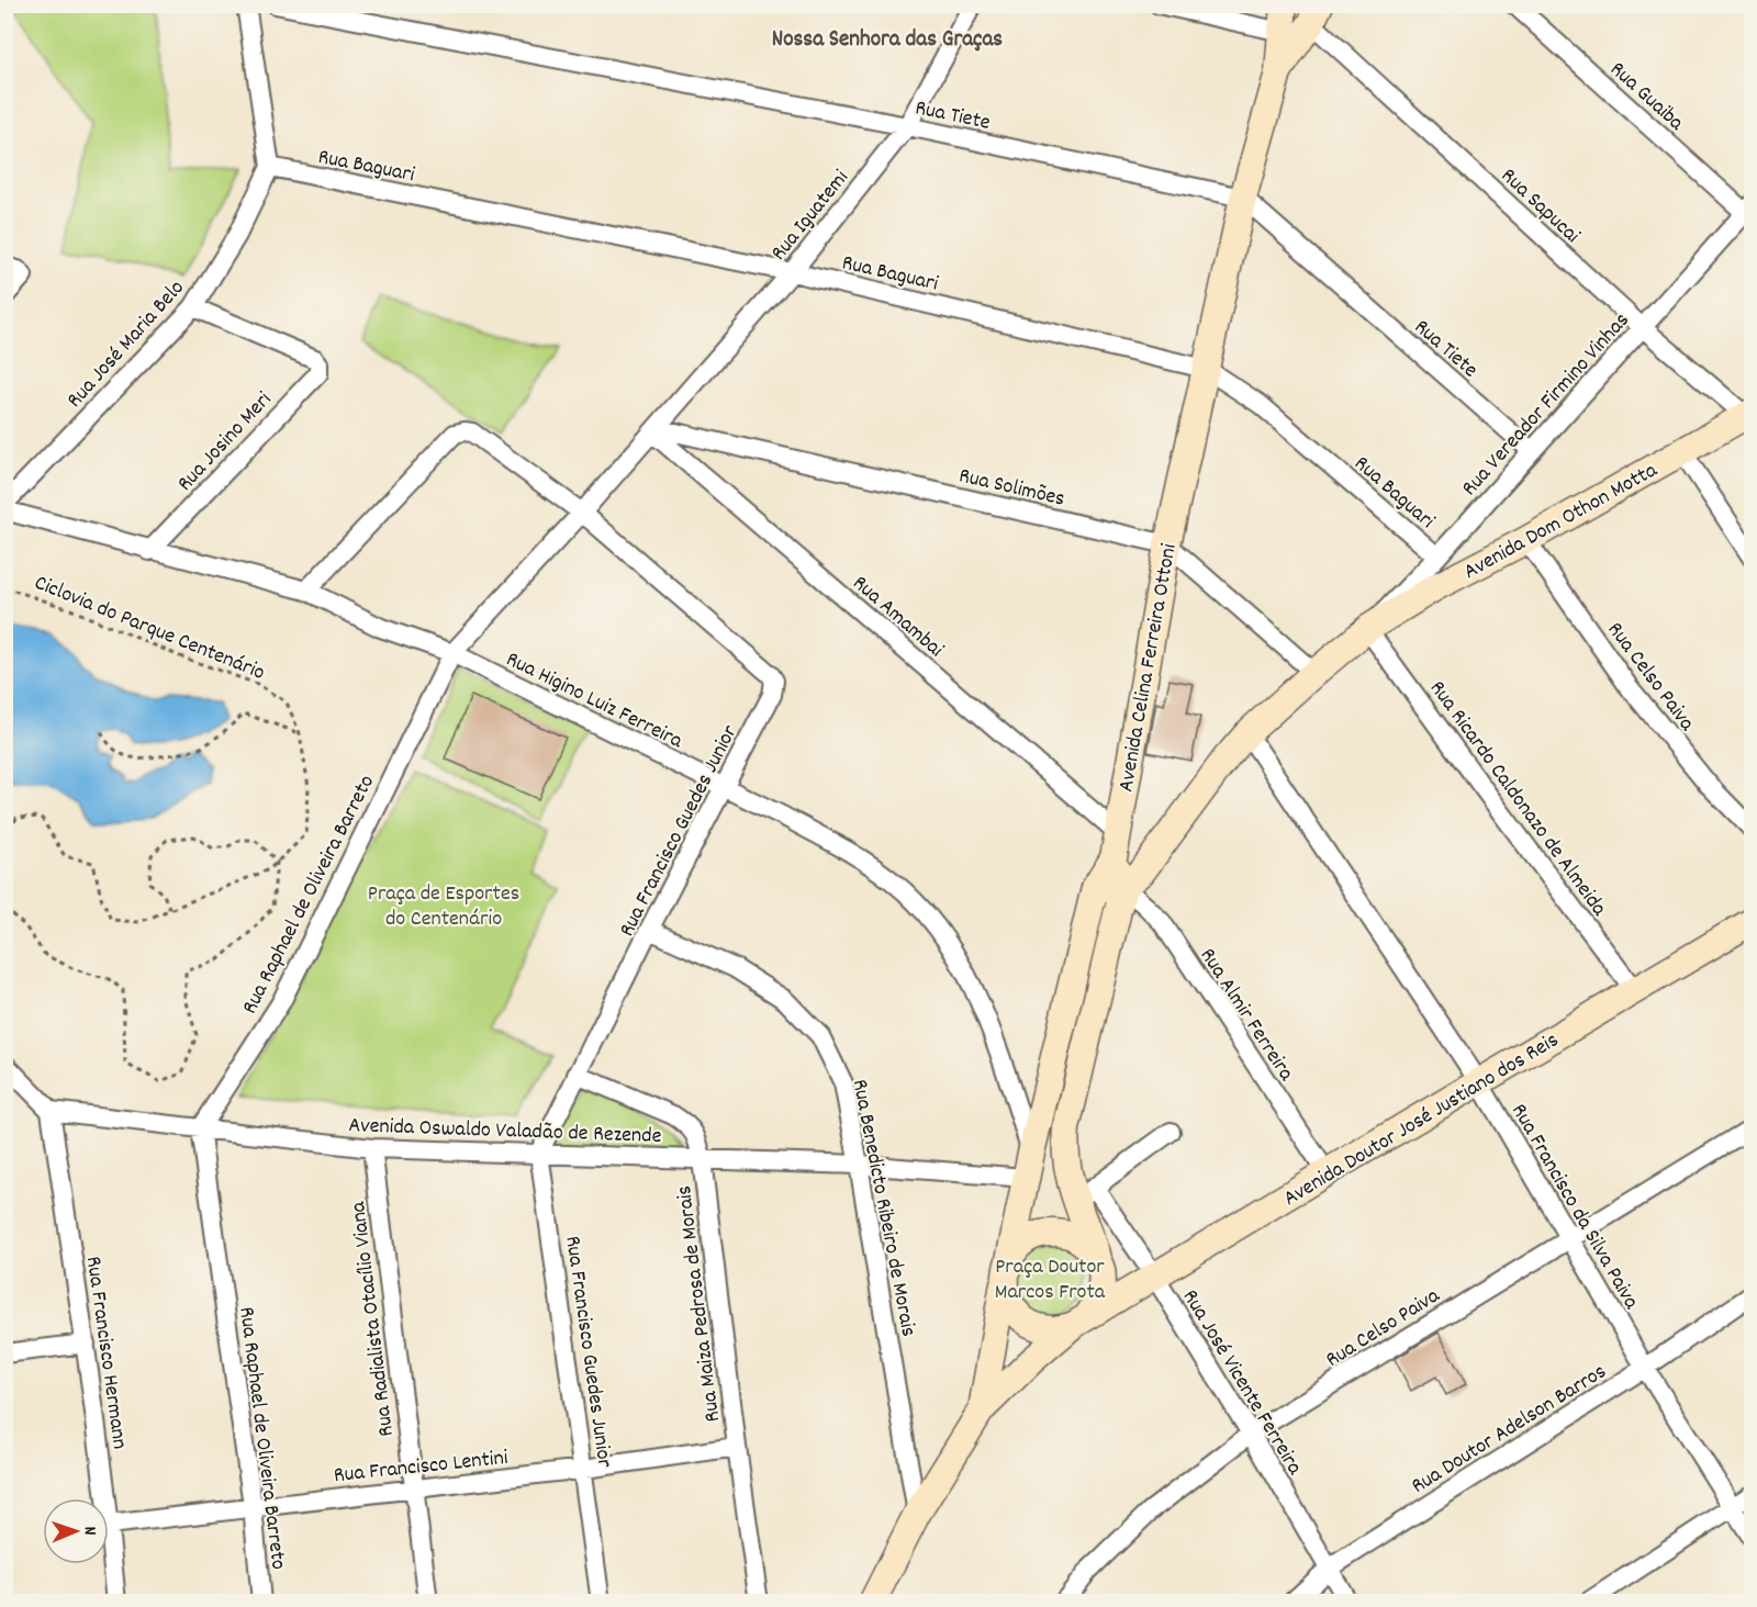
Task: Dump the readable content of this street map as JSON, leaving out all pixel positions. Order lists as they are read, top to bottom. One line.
{"streets":{"main road":["Avenida Dom Othon Motta","Avenida Celina Ferreira Ottoni","Avenida Doutor José Justiano dos Reis"],"street":["Rua Guaiba","Rua Tiete","Rua Baguari","Rua Sapucai","Rua Iguatemi","Rua José Maria Belo","Rua Vereador Firmino Vinhas","Rua Josino Meri","Rua Solimões","Rua Amambai","Rua Celso Paiva","Rua Higino Luiz Ferreira","Rua Ricardo Caldonazo de Almeida","Rua Francisco Guedes Junior","Rua Raphael de Oliveira Barreto","Rua Almir Ferreira","Avenida Oswaldo Valadão de Rezende","Rua Francisco da Silva Paiva","Rua Benedicto Ribeiro de Morais","Rua Maiza Pedrosa de Morais","Rua Radialista Otacílio Viana","Rua Francisco Hermann","Rua José Vicente Ferreira","Rua Doutor Adelson Barros","Rua Francisco Lentini"],"path":["Ciclovia do Parque Centenário"]},"crossings":[["Rua Guaiba","Rua Vereador Firmino Vinhas"],["Rua Tiete","Rua Iguatemi"],["Rua Tiete","Rua Vereador Firmino Vinhas"],["Rua Tiete","Avenida Celina Ferreira Ottoni"],["Rua Baguari","Rua Iguatemi"],["Rua Baguari","Rua José Maria Belo"],["Rua Baguari","Rua Vereador Firmino Vinhas"],["Rua Baguari","Avenida Celina Ferreira Ottoni"],["Rua Sapucai","Rua Vereador Firmino Vinhas"],["Rua Sapucai","Avenida Dom Othon Motta"],["Rua Sapucai","Avenida Celina Ferreira Ottoni"],["Rua Iguatemi","Rua Solimões"],["Rua Iguatemi","Rua Amambai"],["Rua Iguatemi","Rua Raphael de Oliveira Barreto"],["Rua José Maria Belo","Rua Josino Meri"],["Rua Vereador Firmino Vinhas","Avenida Dom Othon Motta"],["Rua Vereador Firmino Vinhas","Rua Ricardo Caldonazo de Almeida"],["Rua Josino Meri","Rua Higino Luiz Ferreira"],["Rua Solimões","Avenida Dom Othon Motta"],["Rua Solimões","Rua Amambai"],["Rua Solimões","Avenida Celina Ferreira Ottoni"],["Rua Solimões","Rua Raphael de Oliveira Barreto"],["Avenida Dom Othon Motta","Rua Celso Paiva"],["Avenida Dom Othon Motta","Rua Ricardo Caldonazo de Almeida"],["Avenida Dom Othon Motta","Rua Almir Ferreira"],["Avenida Dom Othon Motta","Rua Francisco da Silva Paiva"],["Rua Amambai","Avenida Celina Ferreira Ottoni"],["Rua Amambai","Rua Raphael de Oliveira Barreto"],["Avenida Celina Ferreira Ottoni","Rua Higino Luiz Ferreira"],["Avenida Celina Ferreira Ottoni","Avenida Doutor José Justiano dos Reis"],["Avenida Celina Ferreira Ottoni","Avenida Oswaldo Valadão de Rezende"],["Avenida Celina Ferreira Ottoni","Rua Benedicto Ribeiro de Morais"],["Rua Celso Paiva","Rua Francisco da Silva Paiva"],["Rua Celso Paiva","Rua José Vicente Ferreira"],["Rua Higino Luiz Ferreira","Rua Francisco Guedes Junior"],["Rua Higino Luiz Ferreira","Rua Raphael de Oliveira Barreto"],["Rua Higino Luiz Ferreira","Avenida Oswaldo Valadão de Rezende"],["Rua Ricardo Caldonazo de Almeida","Avenida Doutor José Justiano dos Reis"],["Rua Francisco Guedes Junior","Rua Raphael de Oliveira Barreto"],["Rua Francisco Guedes Junior","Avenida Oswaldo Valadão de Rezende"],["Rua Francisco Guedes Junior","Rua Benedicto Ribeiro de Morais"],["Rua Francisco Guedes Junior","Rua Maiza Pedrosa de Morais"],["Rua Francisco Guedes Junior","Rua Francisco Lentini"],["Rua Raphael de Oliveira Barreto","Avenida Oswaldo Valadão de Rezende"],["Rua Raphael de Oliveira Barreto","Rua Francisco Lentini"],["Rua Almir Ferreira","Avenida Doutor José Justiano dos Reis"],["Avenida Doutor José Justiano dos Reis","Rua Francisco da Silva Paiva"],["Avenida Doutor José Justiano dos Reis","Rua José Vicente Ferreira"],["Avenida Oswaldo Valadão de Rezende","Rua Benedicto Ribeiro de Morais"],["Avenida Oswaldo Valadão de Rezende","Rua Maiza Pedrosa de Morais"],["Avenida Oswaldo Valadão de Rezende","Rua Radialista Otacílio Viana"],["Avenida Oswaldo Valadão de Rezende","Rua Francisco Hermann"],["Rua Francisco da Silva Paiva","Rua Doutor Adelson Barros"],["Rua Maiza Pedrosa de Morais","Rua Francisco Lentini"],["Rua Radialista Otacílio Viana","Rua Francisco Lentini"],["Rua Francisco Hermann","Rua Francisco Lentini"],["Rua José Vicente Ferreira","Rua Doutor Adelson Barros"]],"districts":["Nossa Senhora das Graças"],"parks":["Praça de Esportes do Centenário","Praça Doutor Marcos Frota"],"north":"right"}
